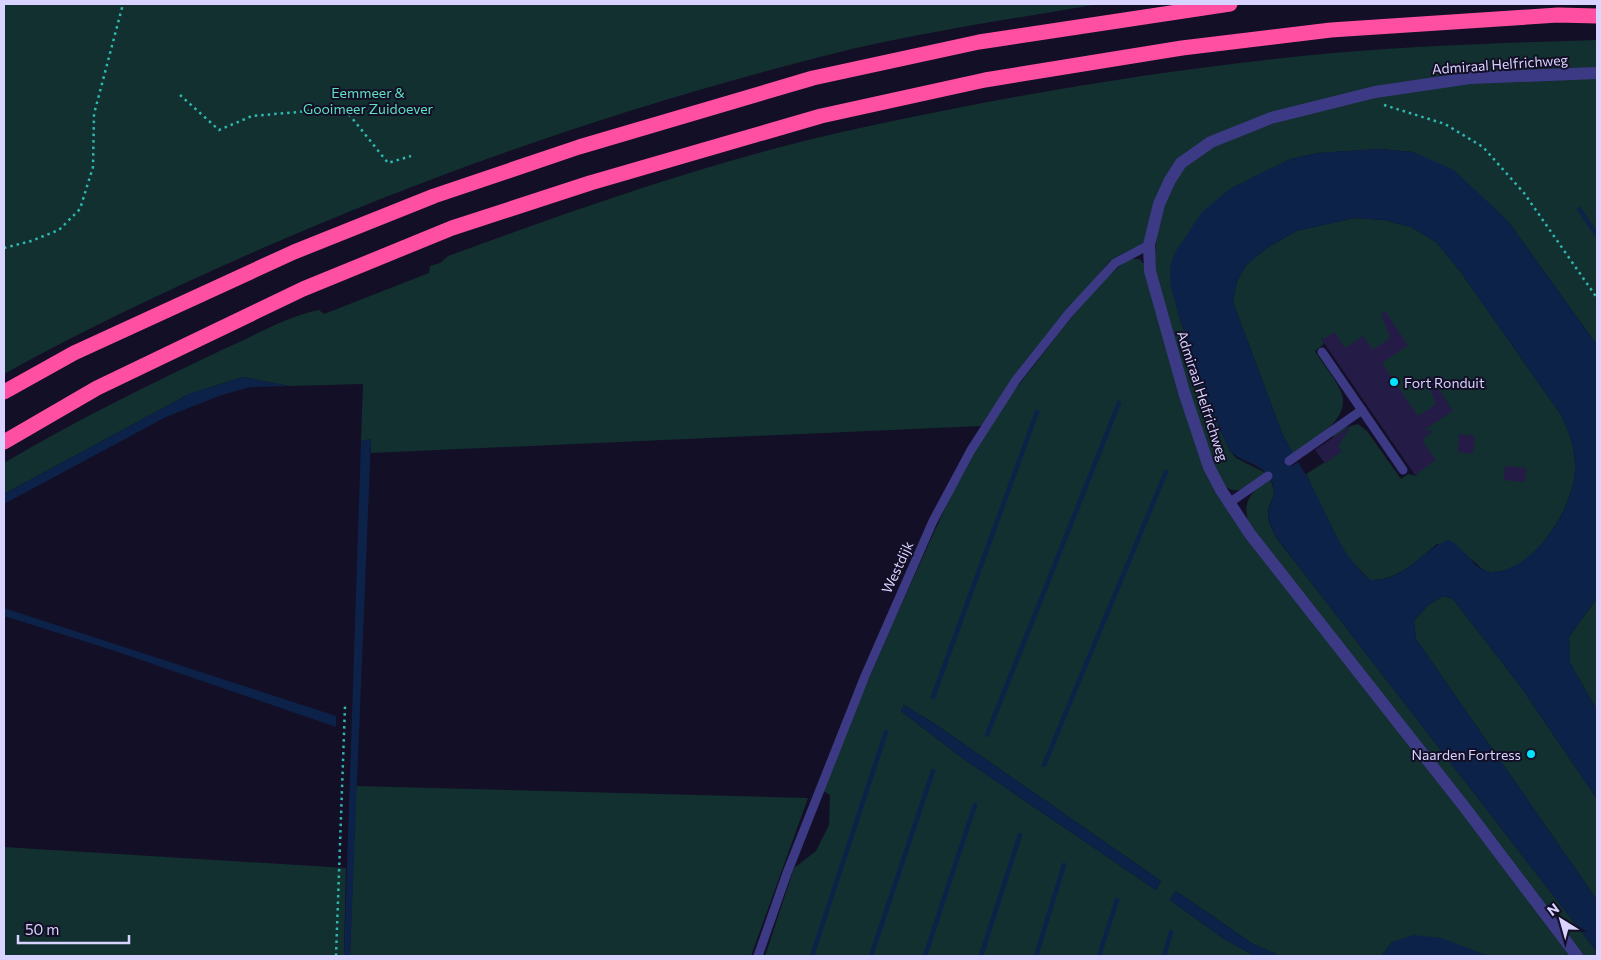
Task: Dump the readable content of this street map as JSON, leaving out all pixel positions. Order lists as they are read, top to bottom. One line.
{"streets":{"street":["Admiraal Helfrichweg"],"lane":["Westdijk"]},"crossings":[["Admiraal Helfrichweg","Westdijk"]],"parks":["Eemmeer & Gooimeer Zuidoever"],"places":["Fort Ronduit","Naarden Fortress"],"scale_bar":"50 m","north":"top left"}
